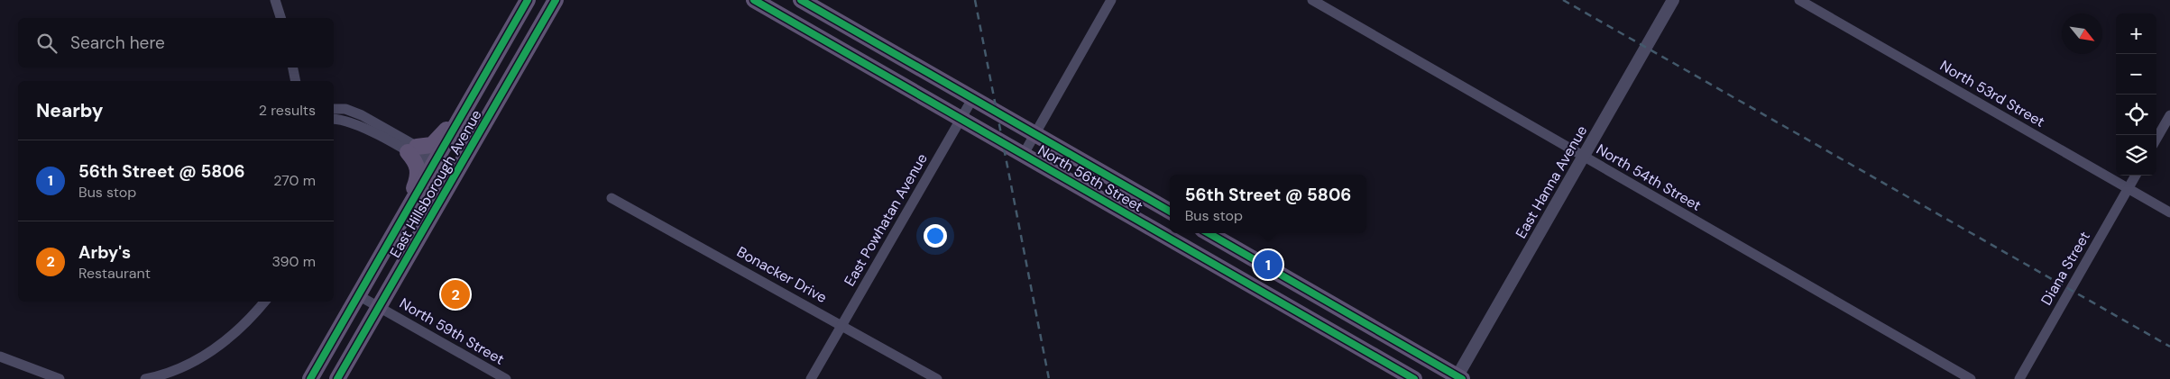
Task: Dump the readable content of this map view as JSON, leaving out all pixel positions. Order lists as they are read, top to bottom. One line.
{"streets":{"main road":["North 56th Street","East Hillsborough Avenue"],"street":["North 53rd Street","North 54th Street","East Hanna Avenue","East Powhatan Avenue","Diana Street","Bonacker Drive","North 59th Street"]},"crossings":[["North 53rd Street","Diana Street"],["North 54th Street","East Hanna Avenue"],["North 56th Street","East Powhatan Avenue"],["East Hillsborough Avenue","North 59th Street"],["East Powhatan Avenue","Bonacker Drive"]],"north":"bottom right","page":{"map_buttons":["+","−"],"search":"Search here","heading":["Nearby","2 results"],"list":[{"mark":"1","name":"56th Street @ 5806","note":"Bus stop","value":"270 m"},{"mark":"2","name":"Arby's","note":"Restaurant","value":"390 m"}],"popup":["56th Street @ 5806","Bus stop"],"pins":["1","2"]}}
